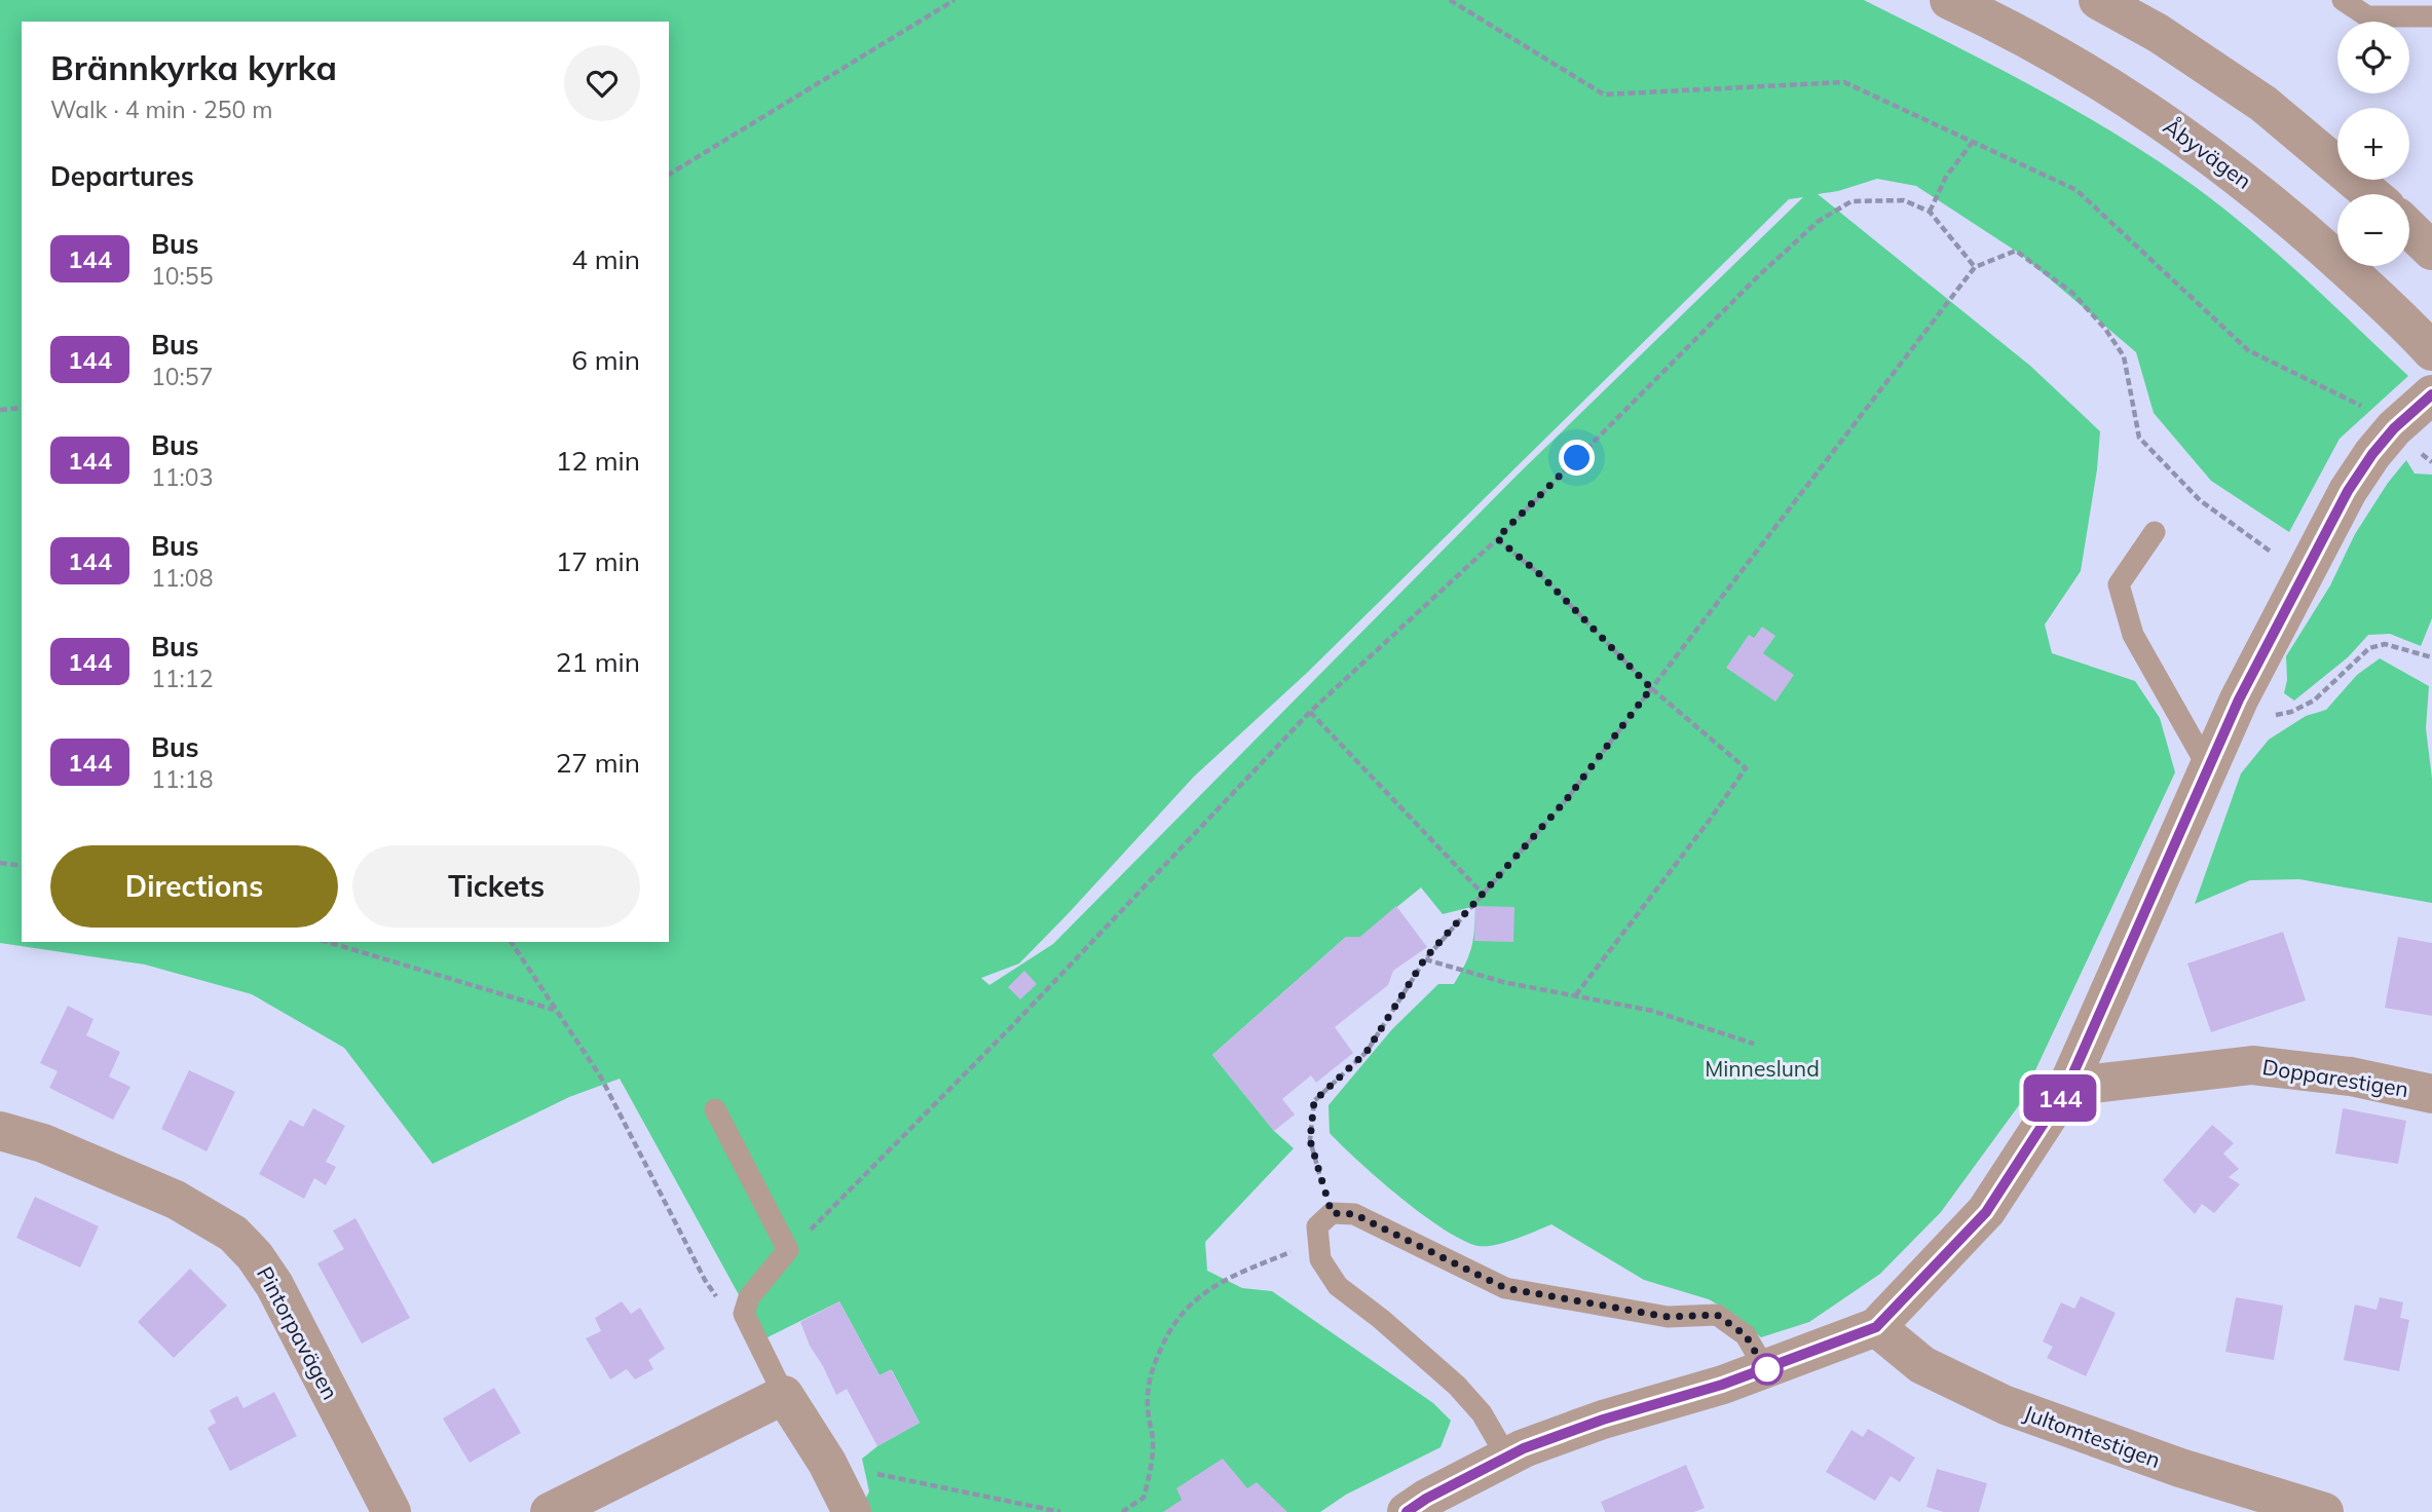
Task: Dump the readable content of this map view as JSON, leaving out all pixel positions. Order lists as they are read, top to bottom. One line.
{"streets":{"street":["Åbyvägen","Dopparestigen","Pintorpavägen","Jultomtestigen"]},"parks":["Minneslund"],"lines":["bus line 144"],"page":{"on_map":"144","map_buttons":["+","−"],"heading":[["Brännkyrka kyrka","Walk · 4 min · 250 m"],"Departures"],"list":[{"mark":"144","name":"Bus","note":"10:55","value":"4 min"},{"mark":"144","name":"Bus","note":"10:57","value":"6 min"},{"mark":"144","name":"Bus","note":"11:03","value":"12 min"},{"mark":"144","name":"Bus","note":"11:08","value":"17 min"},{"mark":"144","name":"Bus","note":"11:12","value":"21 min"},{"mark":"144","name":"Bus","note":"11:18","value":"27 min"}],"buttons":["Directions","Tickets"]}}
